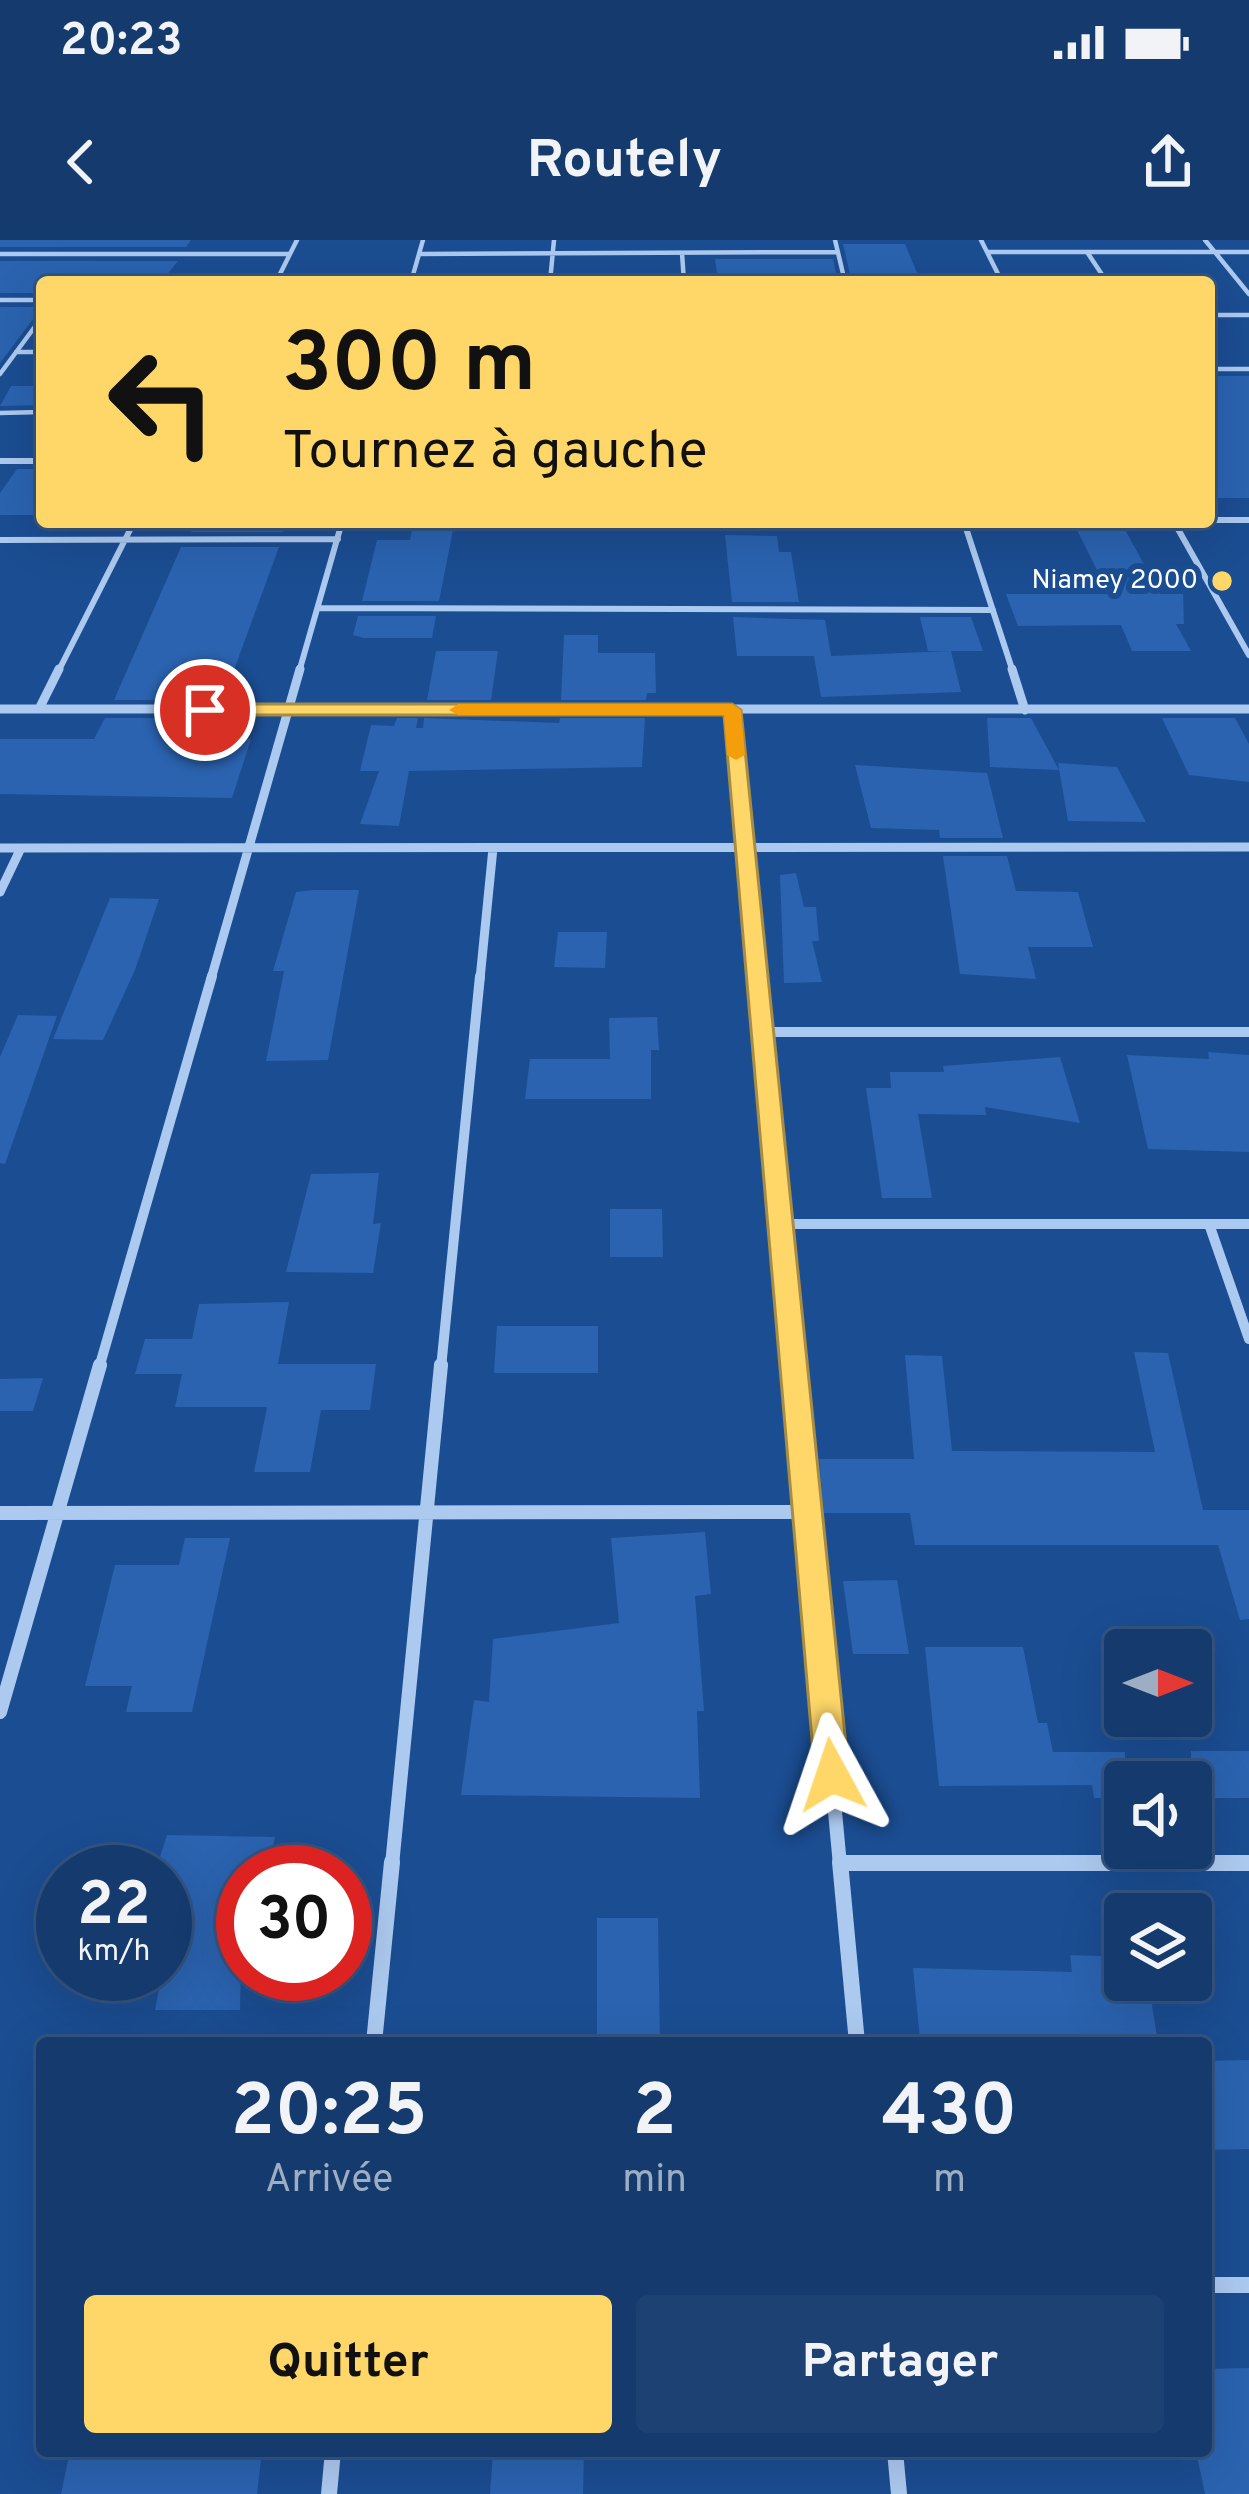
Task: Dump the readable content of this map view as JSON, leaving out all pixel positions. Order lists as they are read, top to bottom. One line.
{"places":["Niamey 2000"],"north":"right","page":{"status":"20:23","header":"Routely","turn":["300 m","Tournez à gauche"],"speed":"22 km/h","limit":"30","eta":["20:25","Arrivée","2","min","430","m"],"buttons":["Quitter","Partager"]}}
